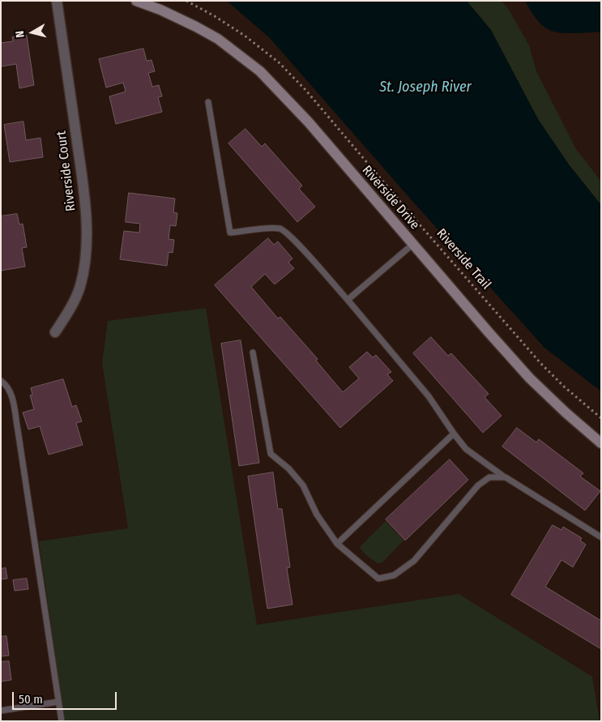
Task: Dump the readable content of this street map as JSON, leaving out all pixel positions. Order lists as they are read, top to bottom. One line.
{"streets":{"street":["Riverside Court","Riverside Drive"],"path":["Riverside Trail"]},"water":["St. Joseph River"],"scale_bar":"50 m","north":"left"}
